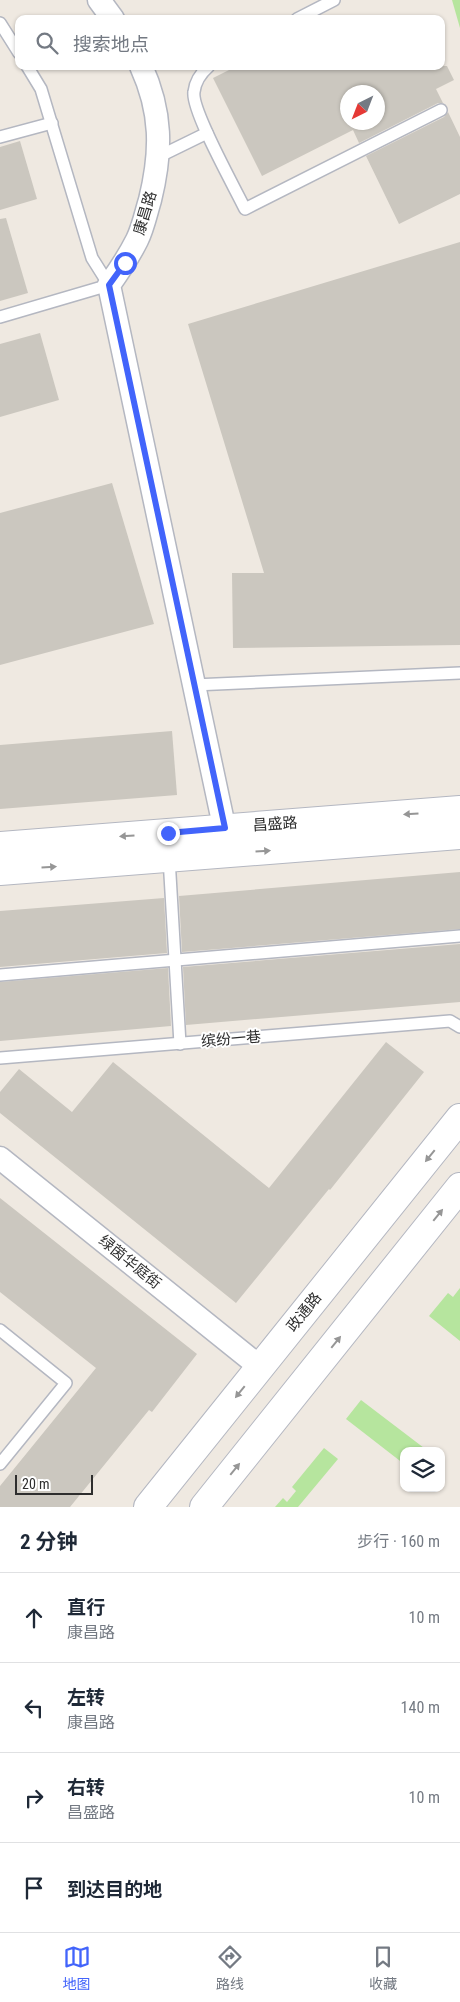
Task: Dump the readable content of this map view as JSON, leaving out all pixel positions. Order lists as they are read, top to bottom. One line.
{"streets":{"street":["康昌路","昌盛路","绿茵华庭街","政通路"],"lane":["缤纷一巷"]},"crossings":[["绿茵华庭街","政通路"]],"scale_bar":"20 m","north":"bottom left","page":{"search":"搜索地点","scale":"20 m","heading":["2 分钟","步行 · 160 m"],"list":[["直行","康昌路","10 m"],["左转","康昌路","140 m"],["右转","昌盛路","10 m"],"到达目的地"],"nav":["地图","路线","收藏"]}}
